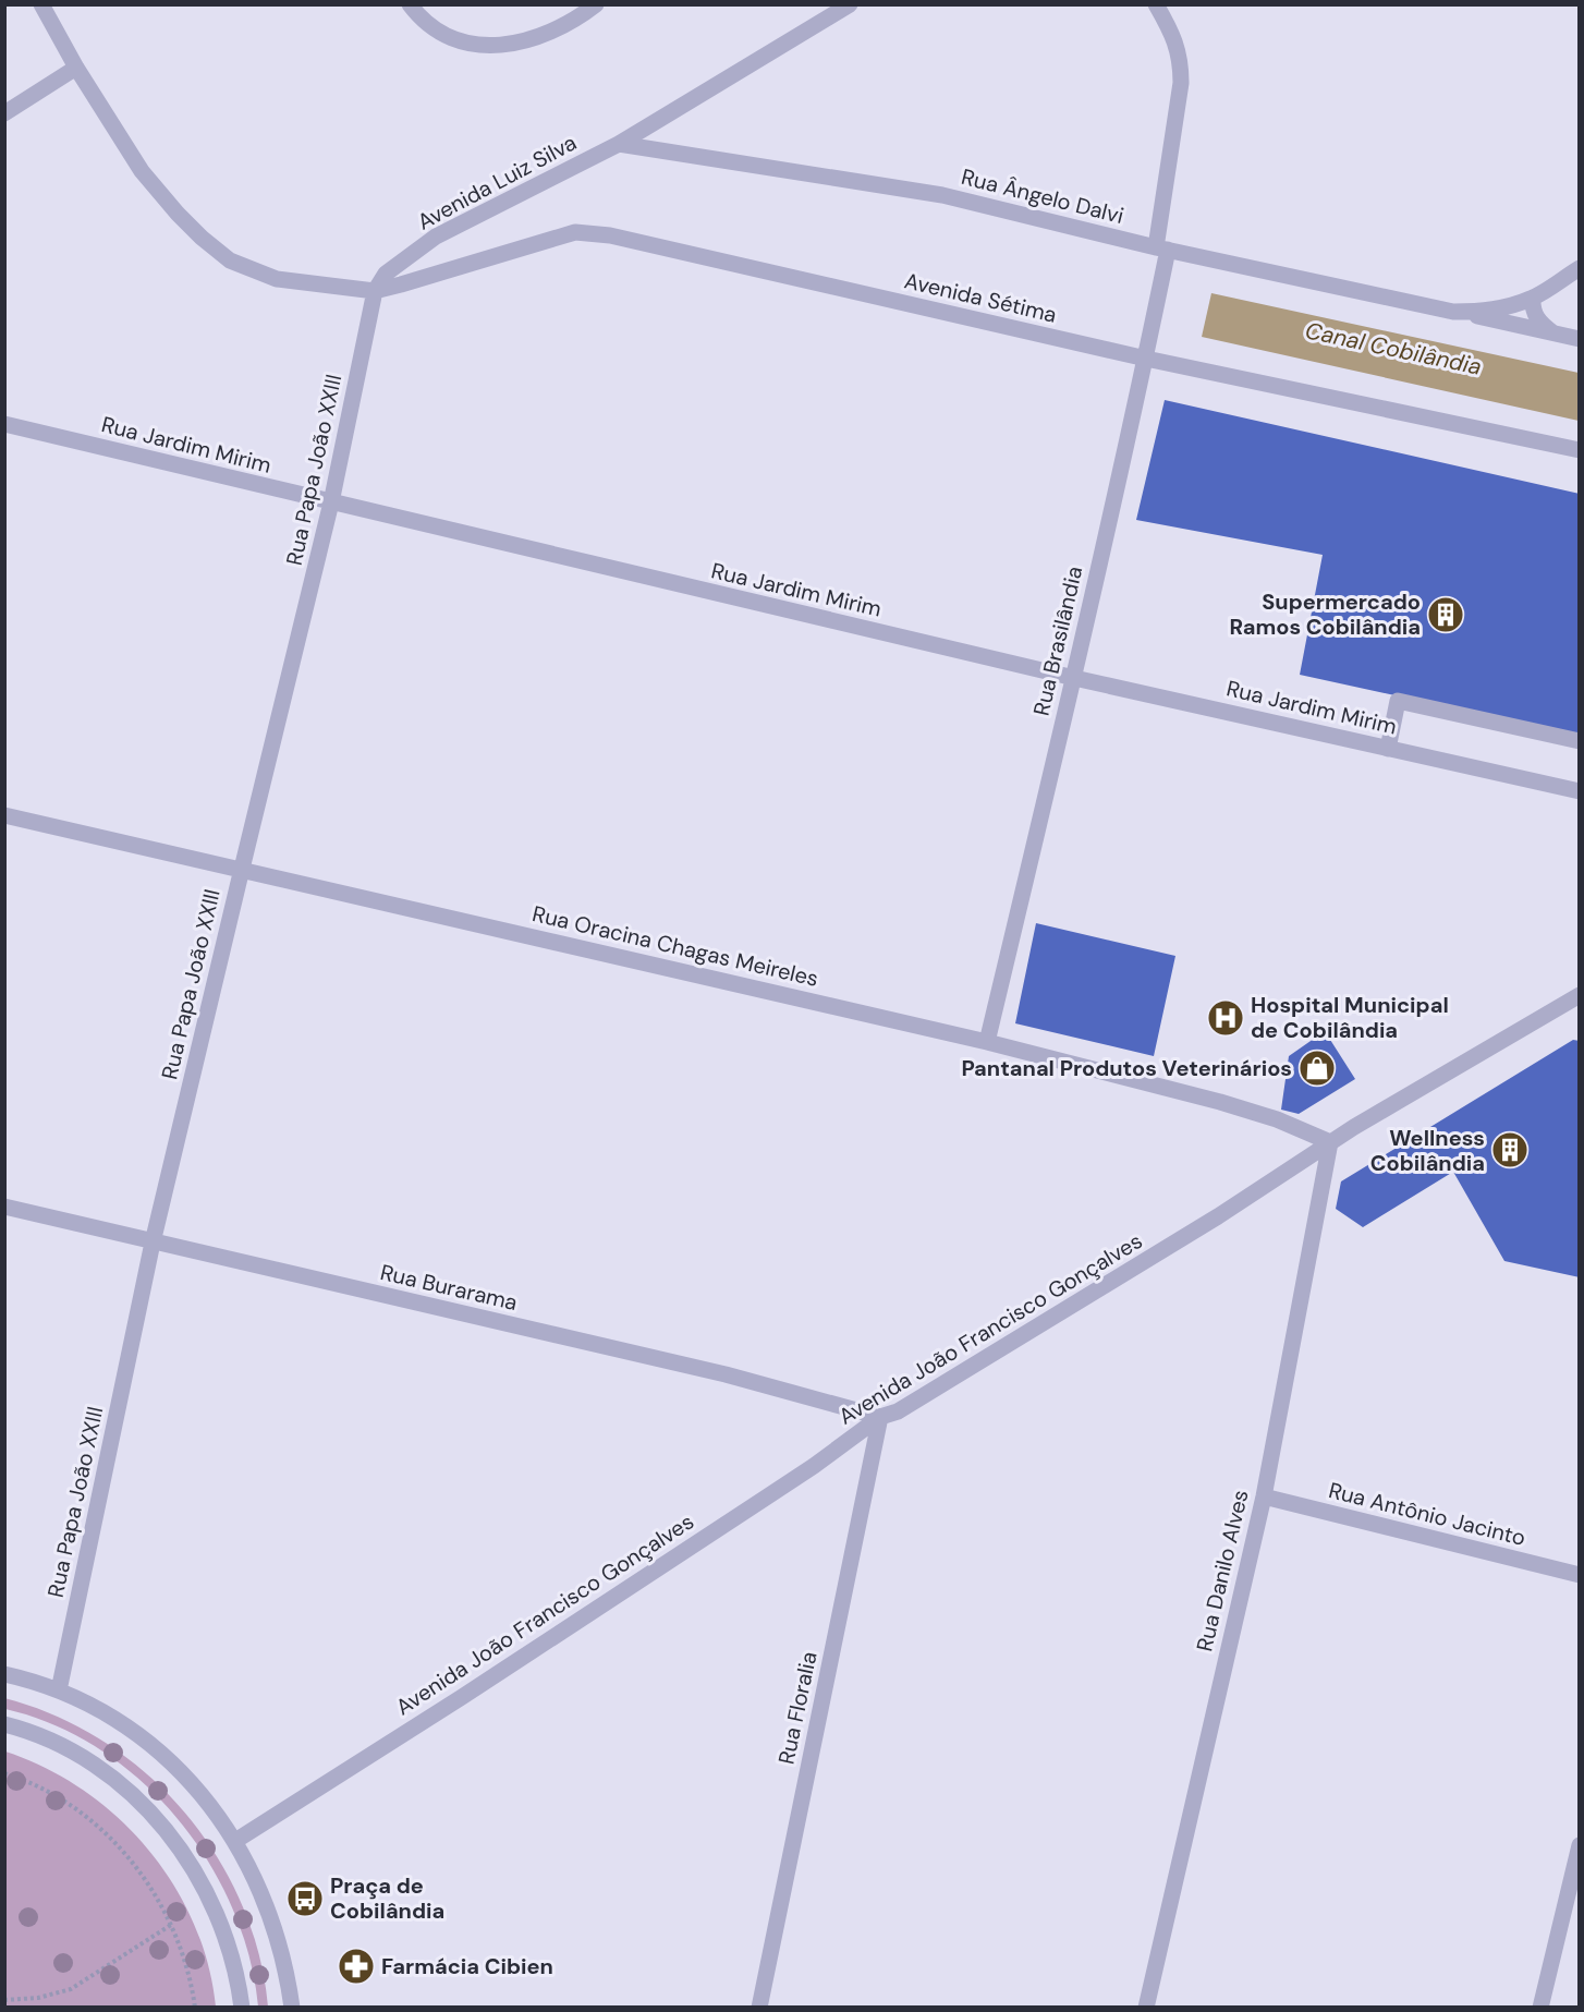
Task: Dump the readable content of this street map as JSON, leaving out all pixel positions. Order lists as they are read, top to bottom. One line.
{"streets":{"street":["Avenida Luiz Silva","Rua Ângelo Dalvi","Avenida Sétima","Rua Jardim Mirim","Rua Papa João XXIII","Rua Brasilândia","Rua Oracina Chagas Meireles","Rua Burarama","Avenida João Francisco Gonçalves","Rua Antônio Jacinto","Rua Danilo Alves","Rua Floralia"]},"crossings":[["Avenida Luiz Silva","Rua Ângelo Dalvi"],["Avenida Luiz Silva","Avenida Sétima"],["Avenida Luiz Silva","Rua Papa João XXIII"],["Rua Ângelo Dalvi","Rua Brasilândia"],["Avenida Sétima","Rua Papa João XXIII"],["Avenida Sétima","Rua Brasilândia"],["Rua Jardim Mirim","Rua Papa João XXIII"],["Rua Jardim Mirim","Rua Brasilândia"],["Rua Papa João XXIII","Rua Oracina Chagas Meireles"],["Rua Papa João XXIII","Rua Burarama"],["Rua Brasilândia","Rua Oracina Chagas Meireles"],["Rua Oracina Chagas Meireles","Avenida João Francisco Gonçalves"],["Rua Oracina Chagas Meireles","Rua Danilo Alves"],["Rua Burarama","Avenida João Francisco Gonçalves"],["Rua Burarama","Rua Floralia"],["Avenida João Francisco Gonçalves","Rua Danilo Alves"],["Avenida João Francisco Gonçalves","Rua Floralia"],["Rua Antônio Jacinto","Rua Danilo Alves"]],"water":["Canal Cobilândia"],"places":{"building":["Supermercado Ramos Cobilândia","Wellness Cobilândia"],"hospital":["Hospital Municipal de Cobilândia"],"shop":["Pantanal Produtos Veterinários"],"bus stop":["Praça de Cobilândia"],"pharmacy":["Farmácia Cibien"]}}
